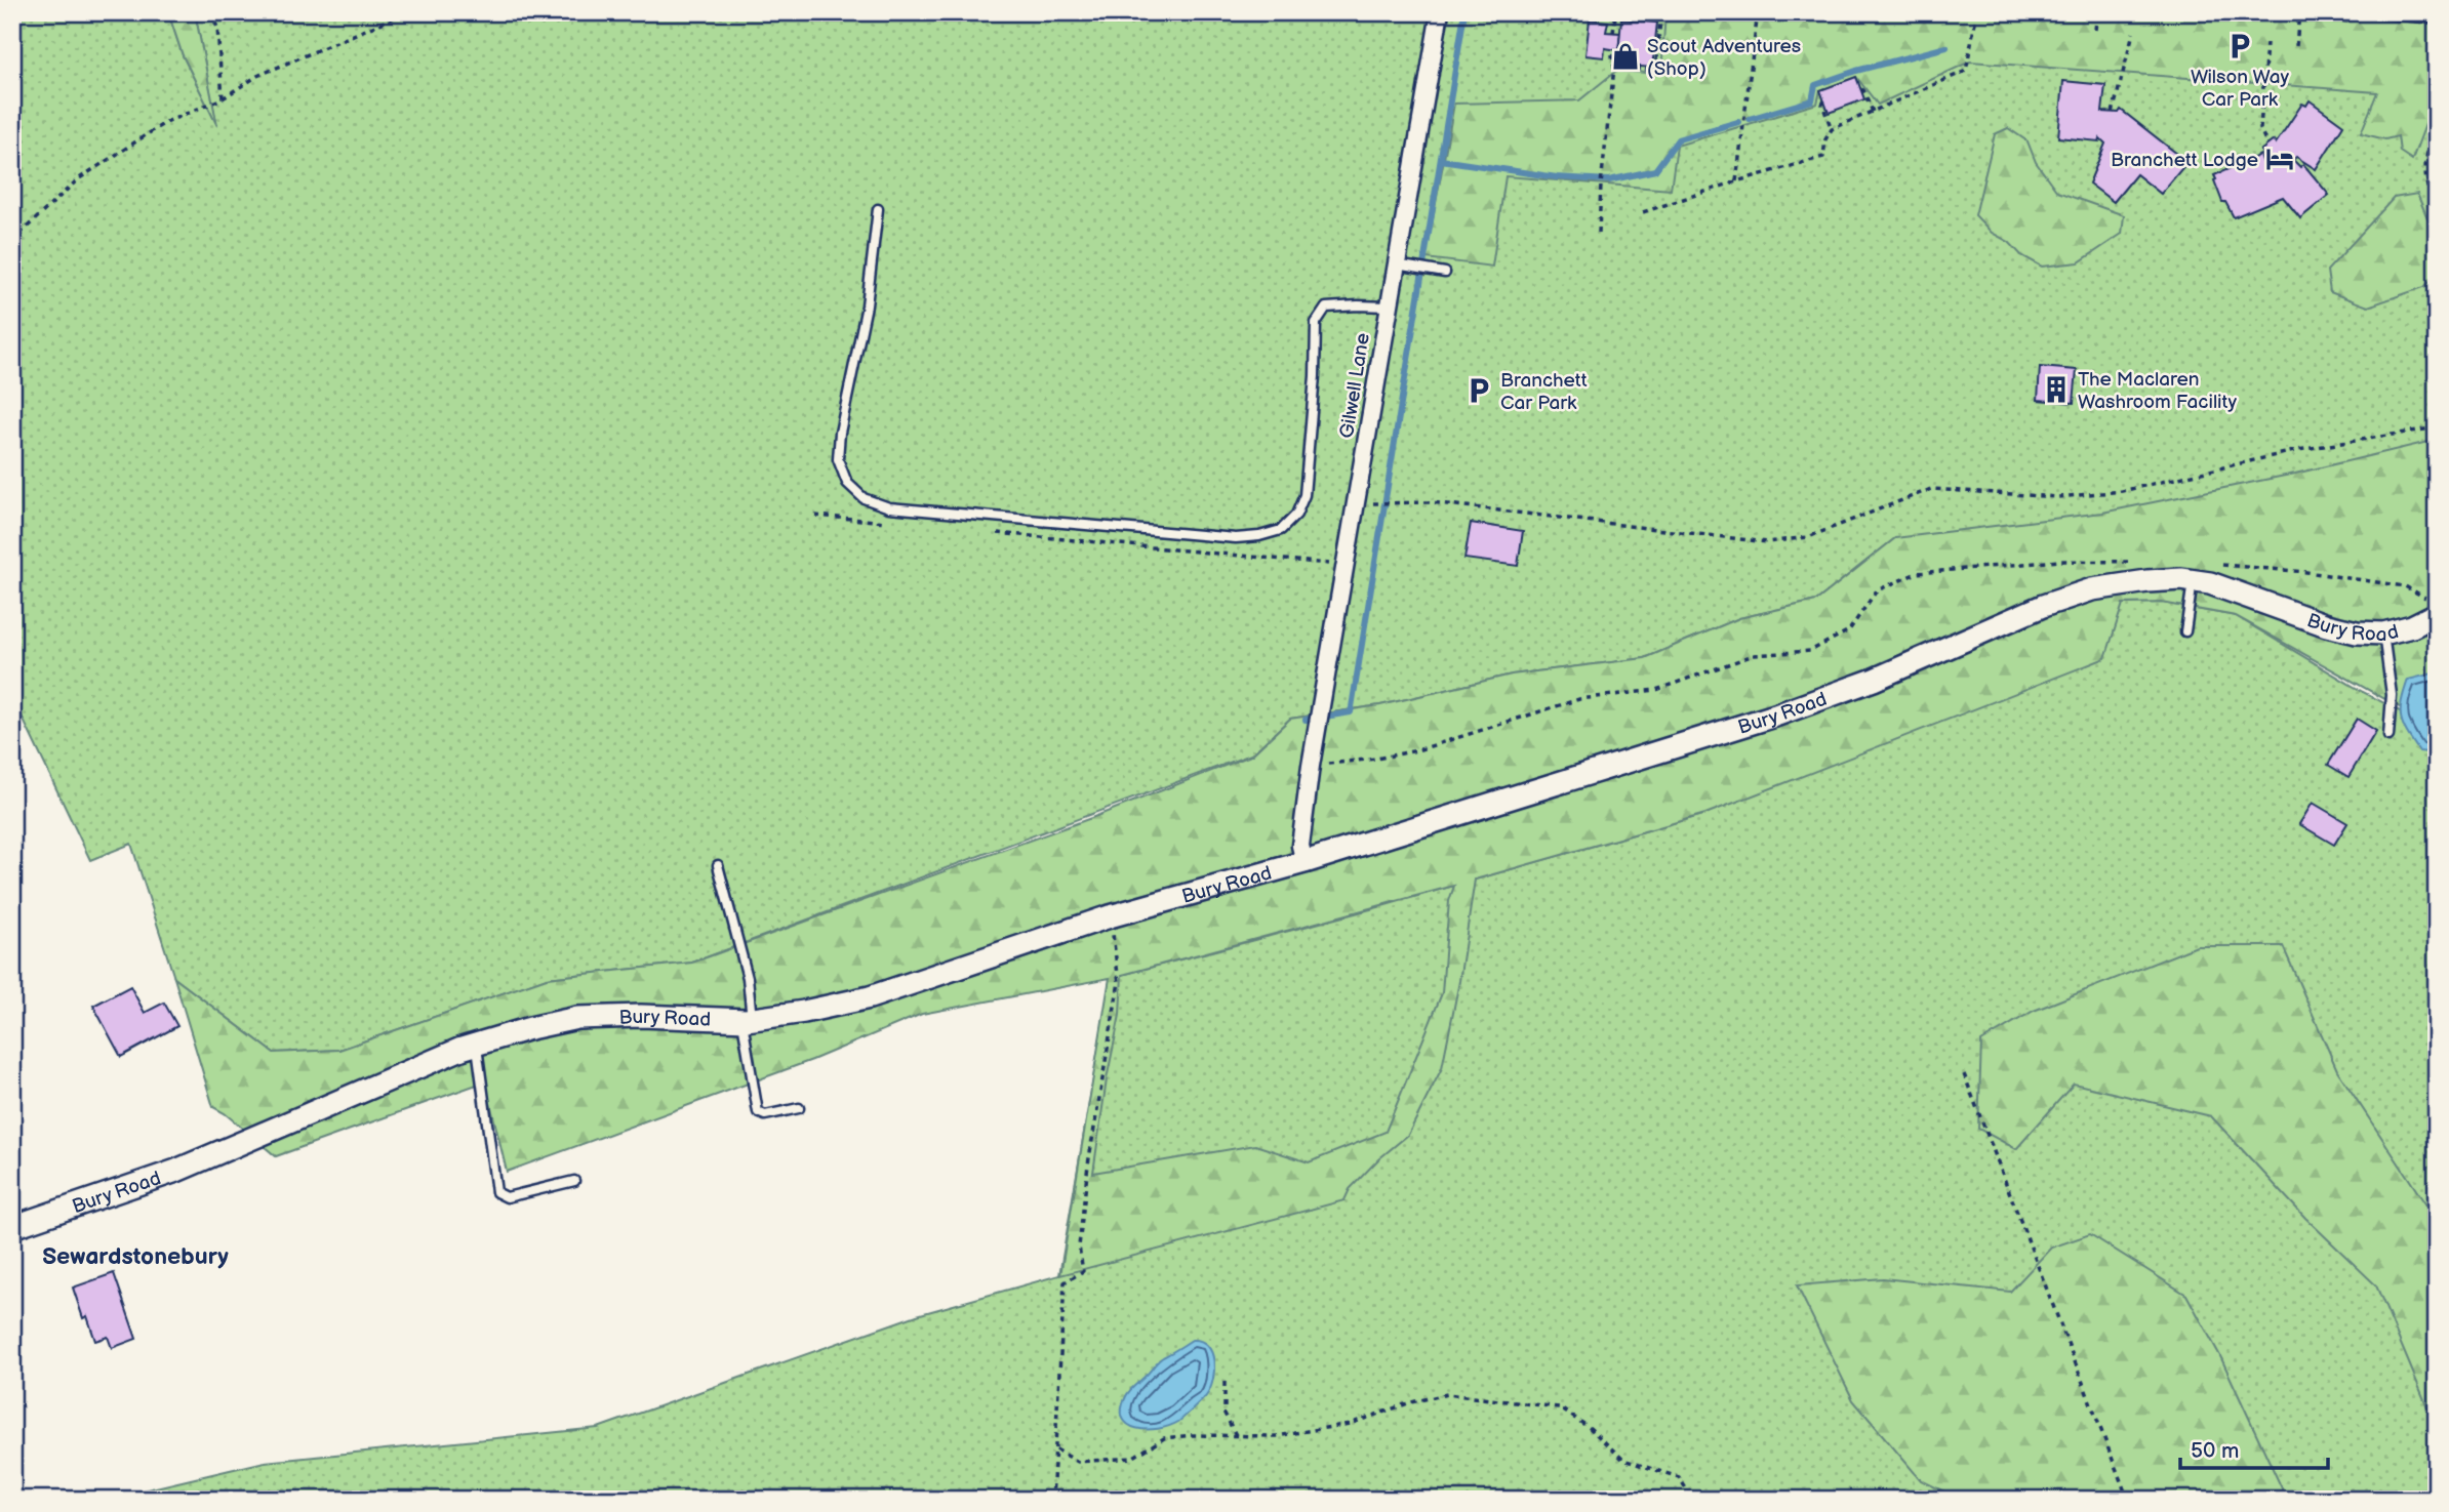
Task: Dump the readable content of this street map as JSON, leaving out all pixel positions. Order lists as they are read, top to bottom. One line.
{"streets":{"street":["Gilwell Lane","Bury Road"]},"crossings":[["Gilwell Lane","Bury Road"]],"districts":["Sewardstonebury"],"places":{"parking":["Wilson Way Car Park","Branchett Car Park"],"shop":["Scout Adventures (Shop)"],"hotel":["Branchett Lodge"],"building":["The Maclaren Washroom Facility"]},"scale_bar":"50 m"}
